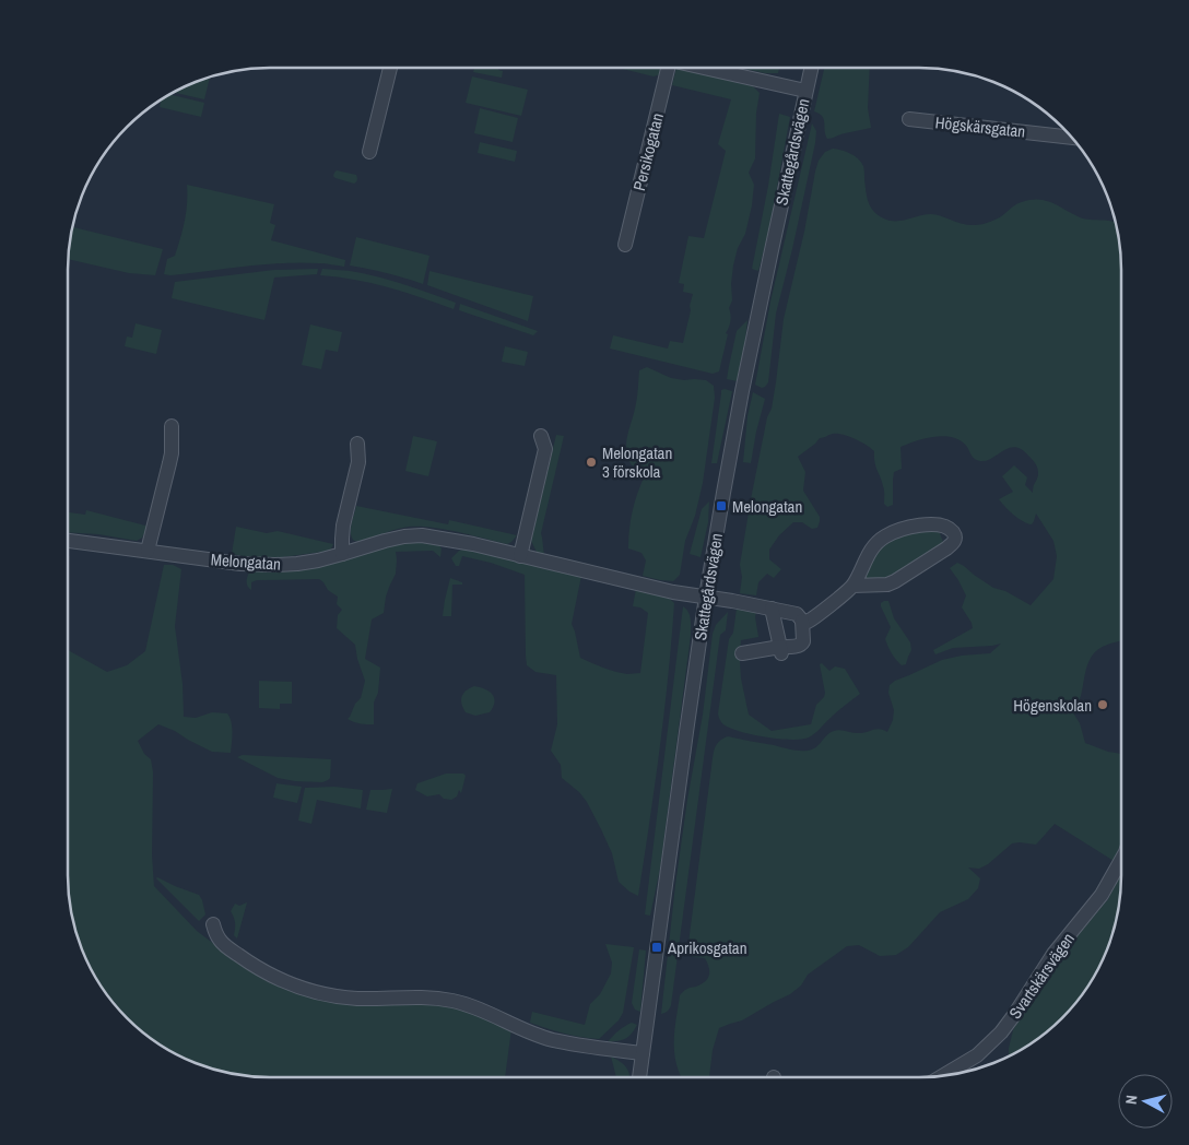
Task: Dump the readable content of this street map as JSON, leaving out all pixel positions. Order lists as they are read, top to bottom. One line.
{"streets":{"street":["Högskärsgatan","Persikogatan","Skattegårdsvägen","Melongatan","Svartskärsvägen"]},"crossings":[["Persikogatan","Skattegårdsvägen"],["Skattegårdsvägen","Melongatan"]],"places":{"other":["Melongatan 3 förskola","Högenskolan"],"transit":["Melongatan","Aprikosgatan"]},"north":"left"}
